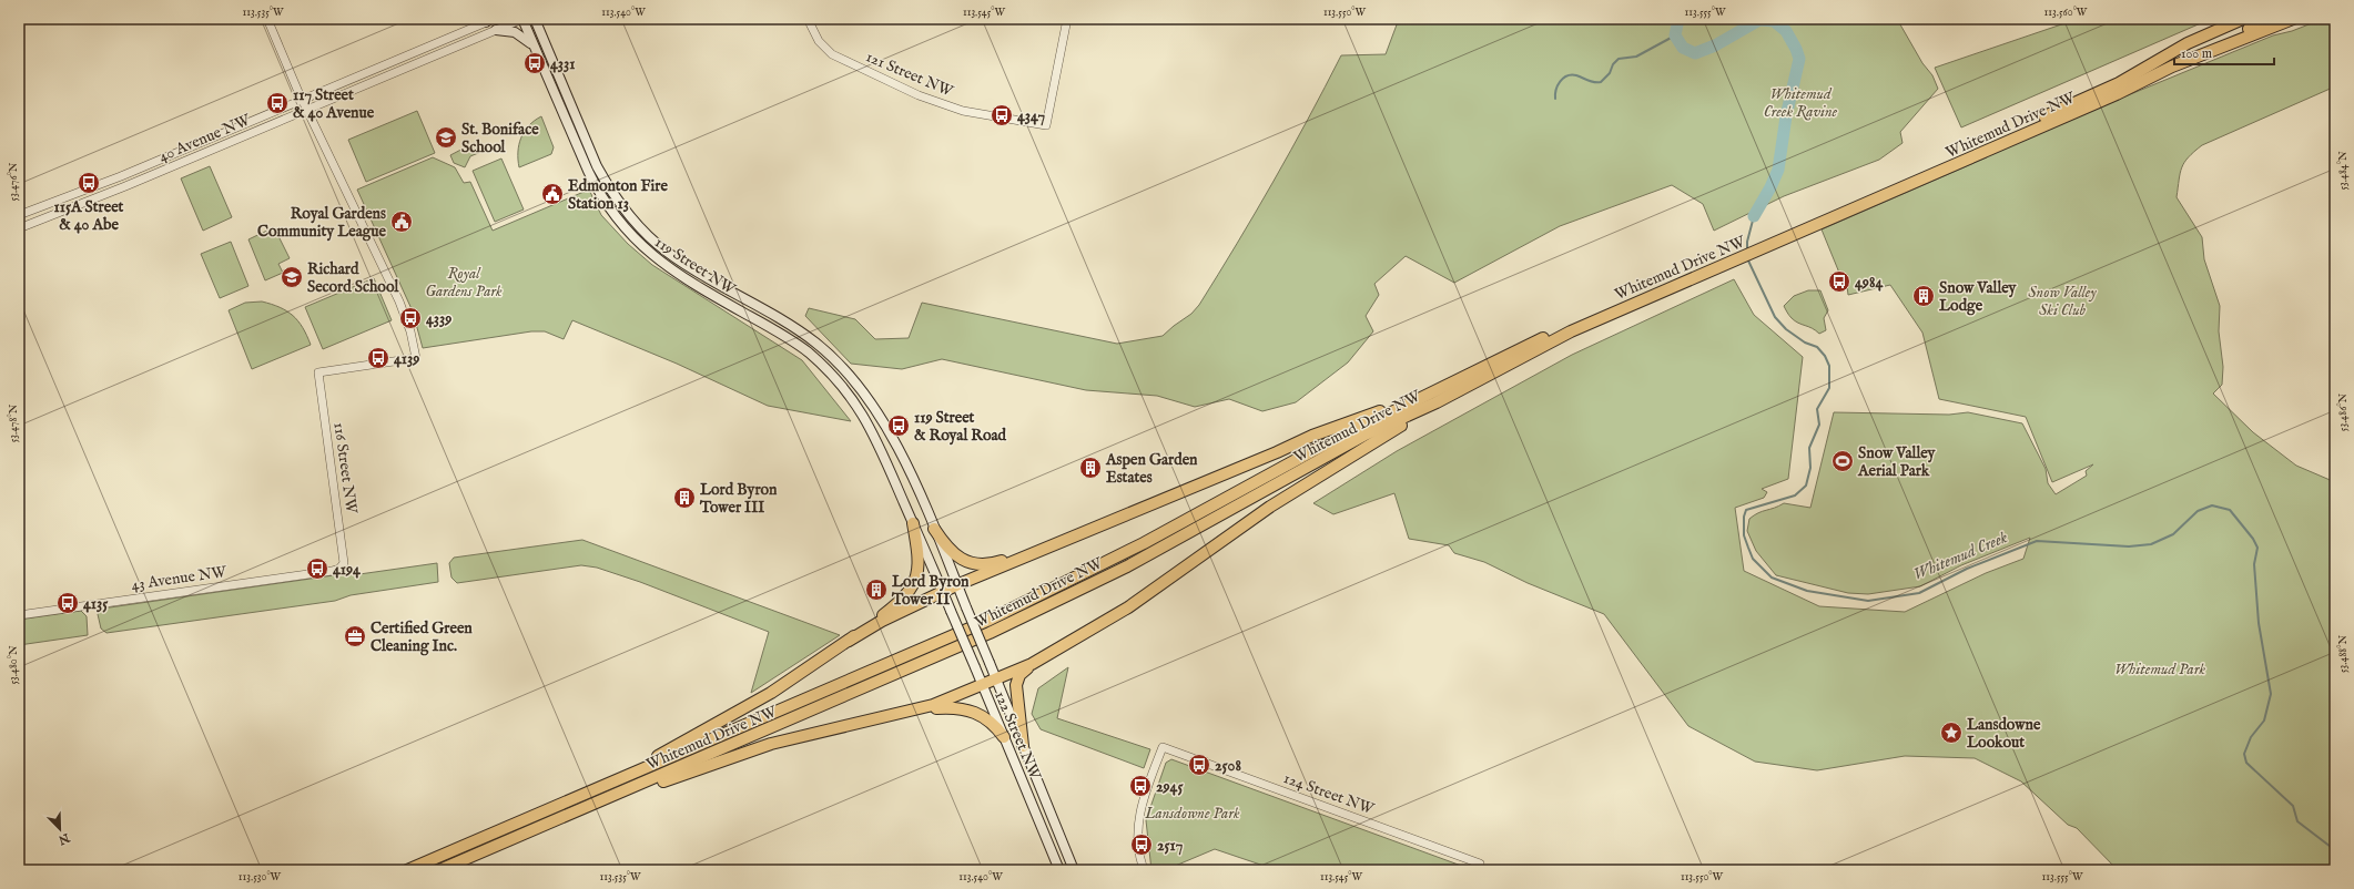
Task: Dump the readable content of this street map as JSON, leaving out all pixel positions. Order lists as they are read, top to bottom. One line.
{"streets":{"highway":["Whitemud Drive NW"],"main road":["119 Street NW","122 Street NW"],"street":["121 Street NW","40 Avenue NW","116 Street NW","43 Avenue NW","124 Street NW"]},"crossings":[["40 Avenue NW","119 Street NW"],["40 Avenue NW","116 Street NW"],["119 Street NW","122 Street NW"],["116 Street NW","43 Avenue NW"]],"water":["Whitemud Creek"],"parks":["Whitemud Creek Ravine","Royal Gardens Park","Snow Valley Ski Club","Whitemud Park","Lansdowne Park"],"places":{"bus stop":["4331","117 Street & 40 Avenue","4347","115A Street & 40 Abe","4984","4339","4139","119 Street & Royal Road","4194","4135","2508","2945","2517"],"school or university":["St. Boniface School","Richard Secord School"],"public building":["Edmonton Fire Station 13","Royal Gardens Community League"],"building":["Snow Valley Lodge","Aspen Garden Estates","Lord Byron Tower III","Lord Byron Tower II"],"sports":["Snow Valley Aerial Park"],"office":["Certified Green Cleaning Inc."],"place":["Lansdowne Lookout"]},"scale_bar":"100 m","north":"bottom right","coordinates":["113.535°W","113.540°W","113.545°W","113.550°W","113.555°W","113.560°W","53.484°N","53.476°N","53.486°N","53.478°N","53.488°N","53.480°N","113.530°W"]}
